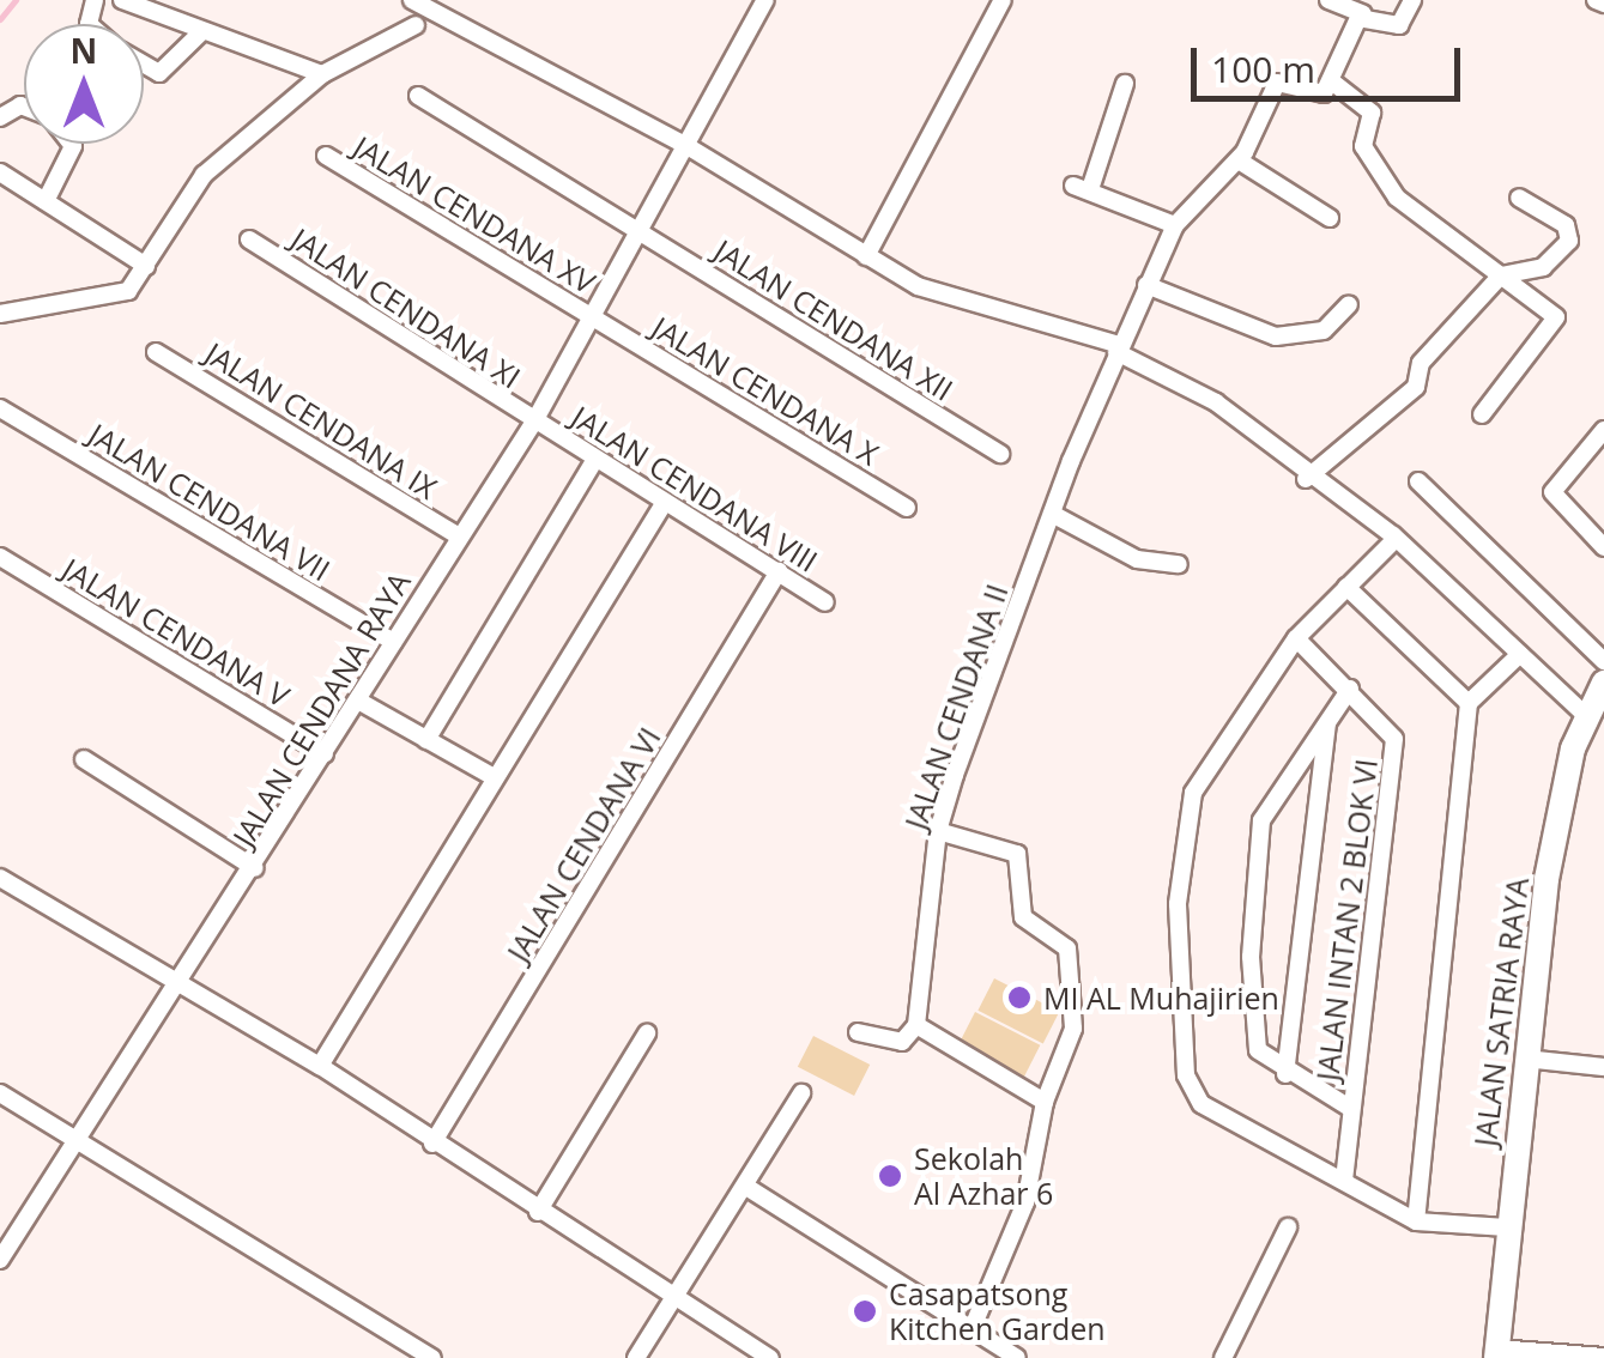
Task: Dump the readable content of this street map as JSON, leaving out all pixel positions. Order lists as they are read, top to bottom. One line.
{"streets":{"street":["JALAN CENDANA XV","JALAN CENDANA XI","JALAN CENDANA XII","JALAN CENDANA X","JALAN CENDANA IX","JALAN CENDANA VIII","JALAN CENDANA VII","JALAN CENDANA V","JALAN CENDANA II","JALAN CENDANA RAYA","JALAN CENDANA VI","JALAN INTAN 2 BLOK VI","JALAN SATRIA RAYA"]},"crossings":[["JALAN CENDANA XV","JALAN CENDANA X"],["JALAN CENDANA XV","JALAN CENDANA RAYA"],["JALAN CENDANA XI","JALAN CENDANA VIII"],["JALAN CENDANA XI","JALAN CENDANA RAYA"],["JALAN CENDANA XII","JALAN CENDANA RAYA"],["JALAN CENDANA X","JALAN CENDANA RAYA"],["JALAN CENDANA IX","JALAN CENDANA RAYA"],["JALAN CENDANA VIII","JALAN CENDANA RAYA"],["JALAN CENDANA VIII","JALAN CENDANA VI"],["JALAN CENDANA VII","JALAN CENDANA RAYA"],["JALAN CENDANA V","JALAN CENDANA RAYA"]],"places":["MI AL Muhajirien","Sekolah Al Azhar 6","Casapatsong Kitchen Garden"],"scale_bar":"100 m","north":"top"}
